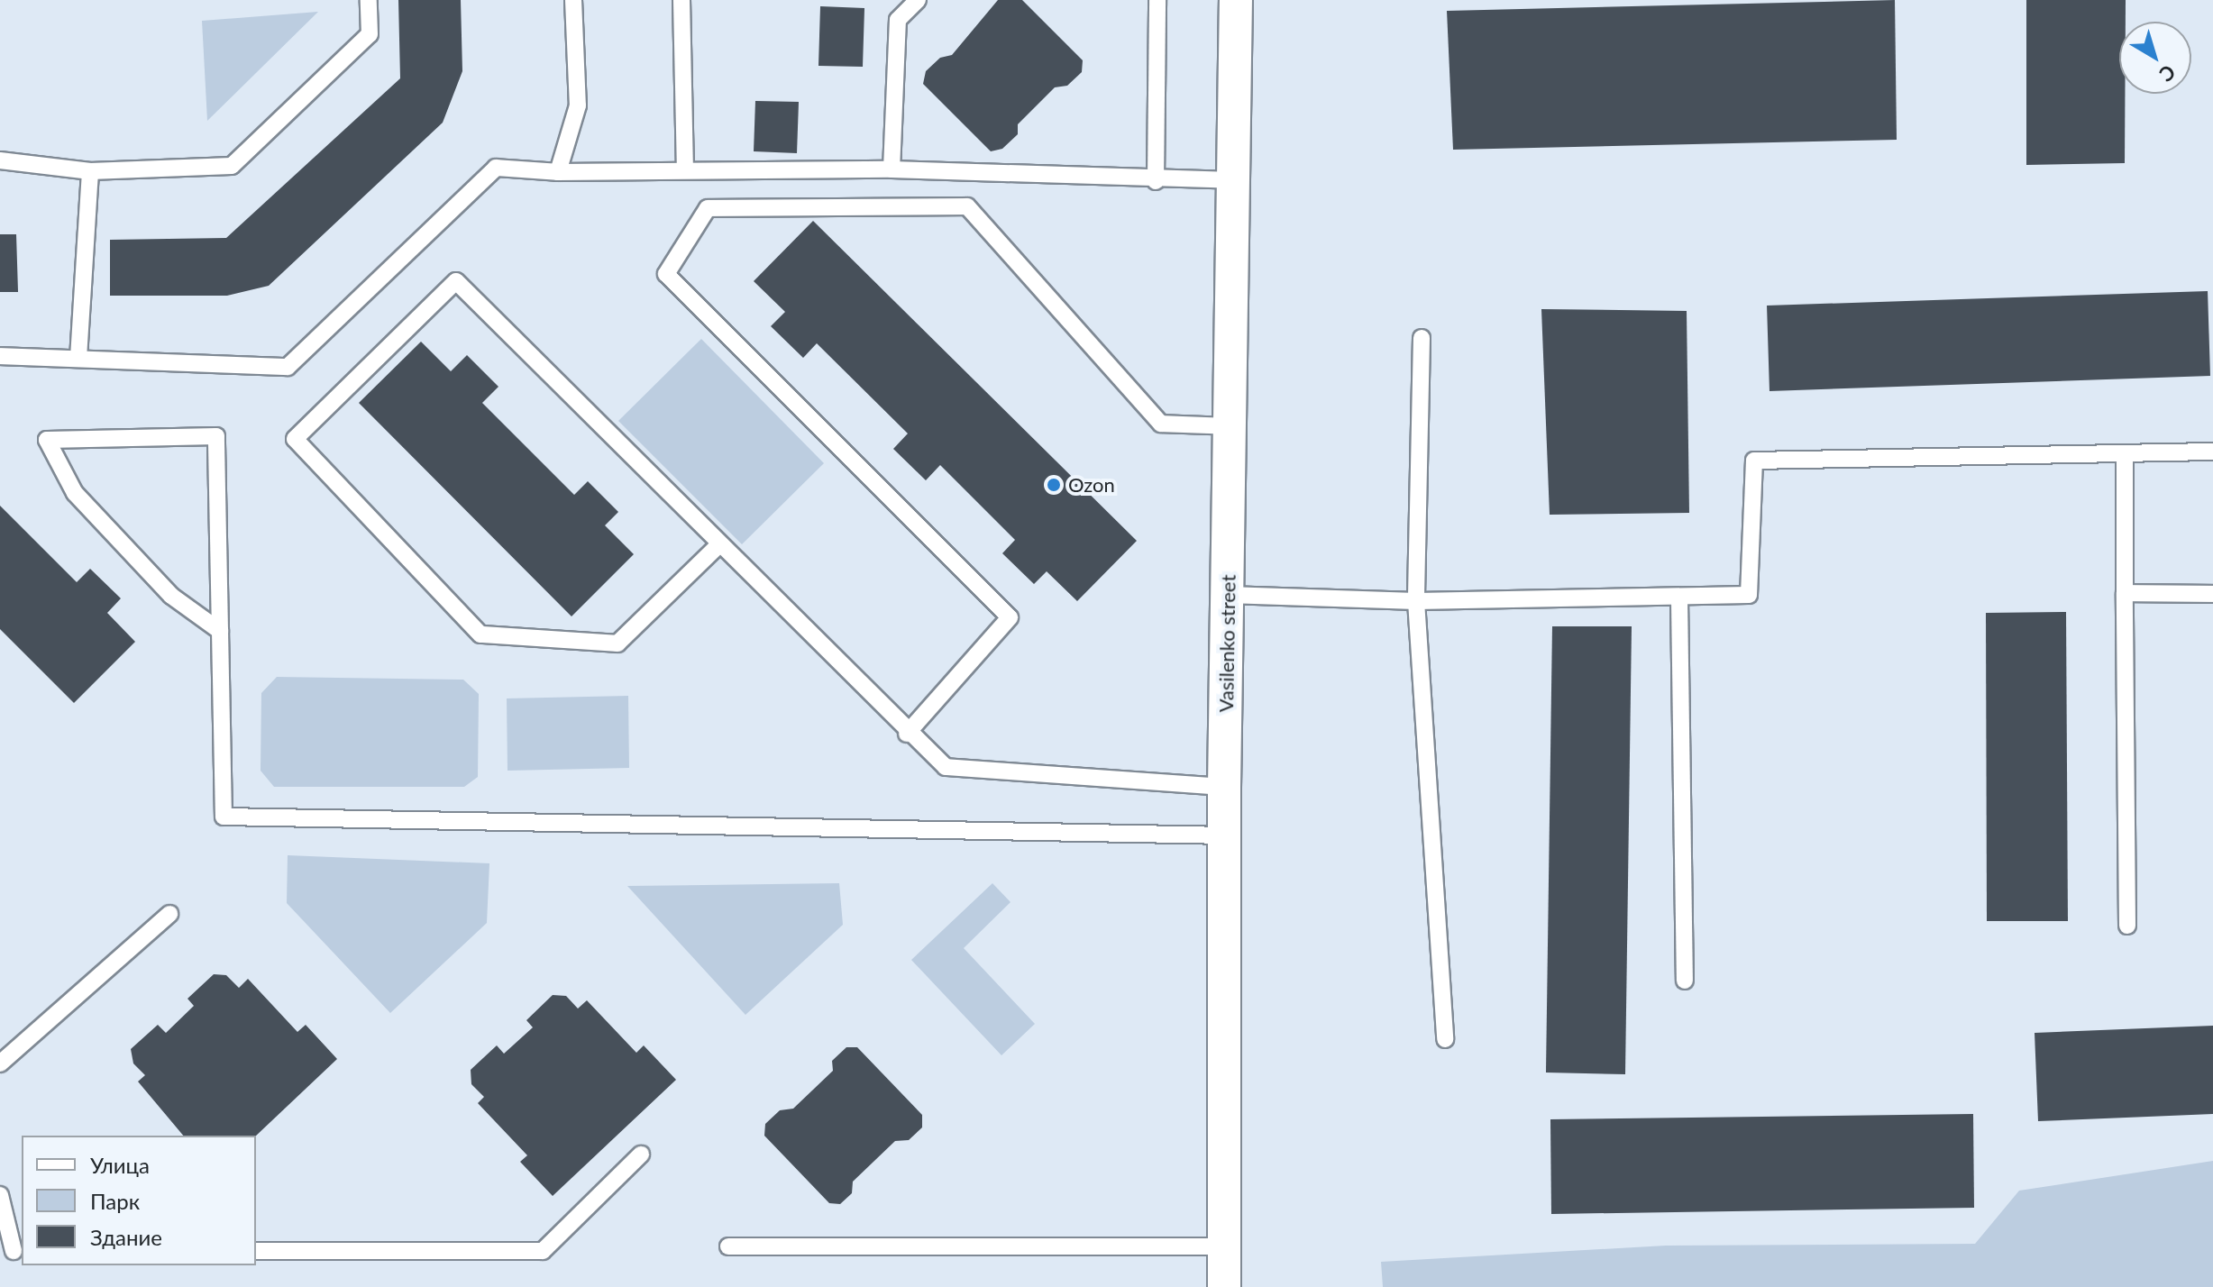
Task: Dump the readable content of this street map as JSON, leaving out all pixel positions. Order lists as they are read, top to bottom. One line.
{"streets":{"street":["Vasilenko street"]},"places":["Ozon"],"legend":["Улица","Парк","Здание"],"north":"bottom right"}
